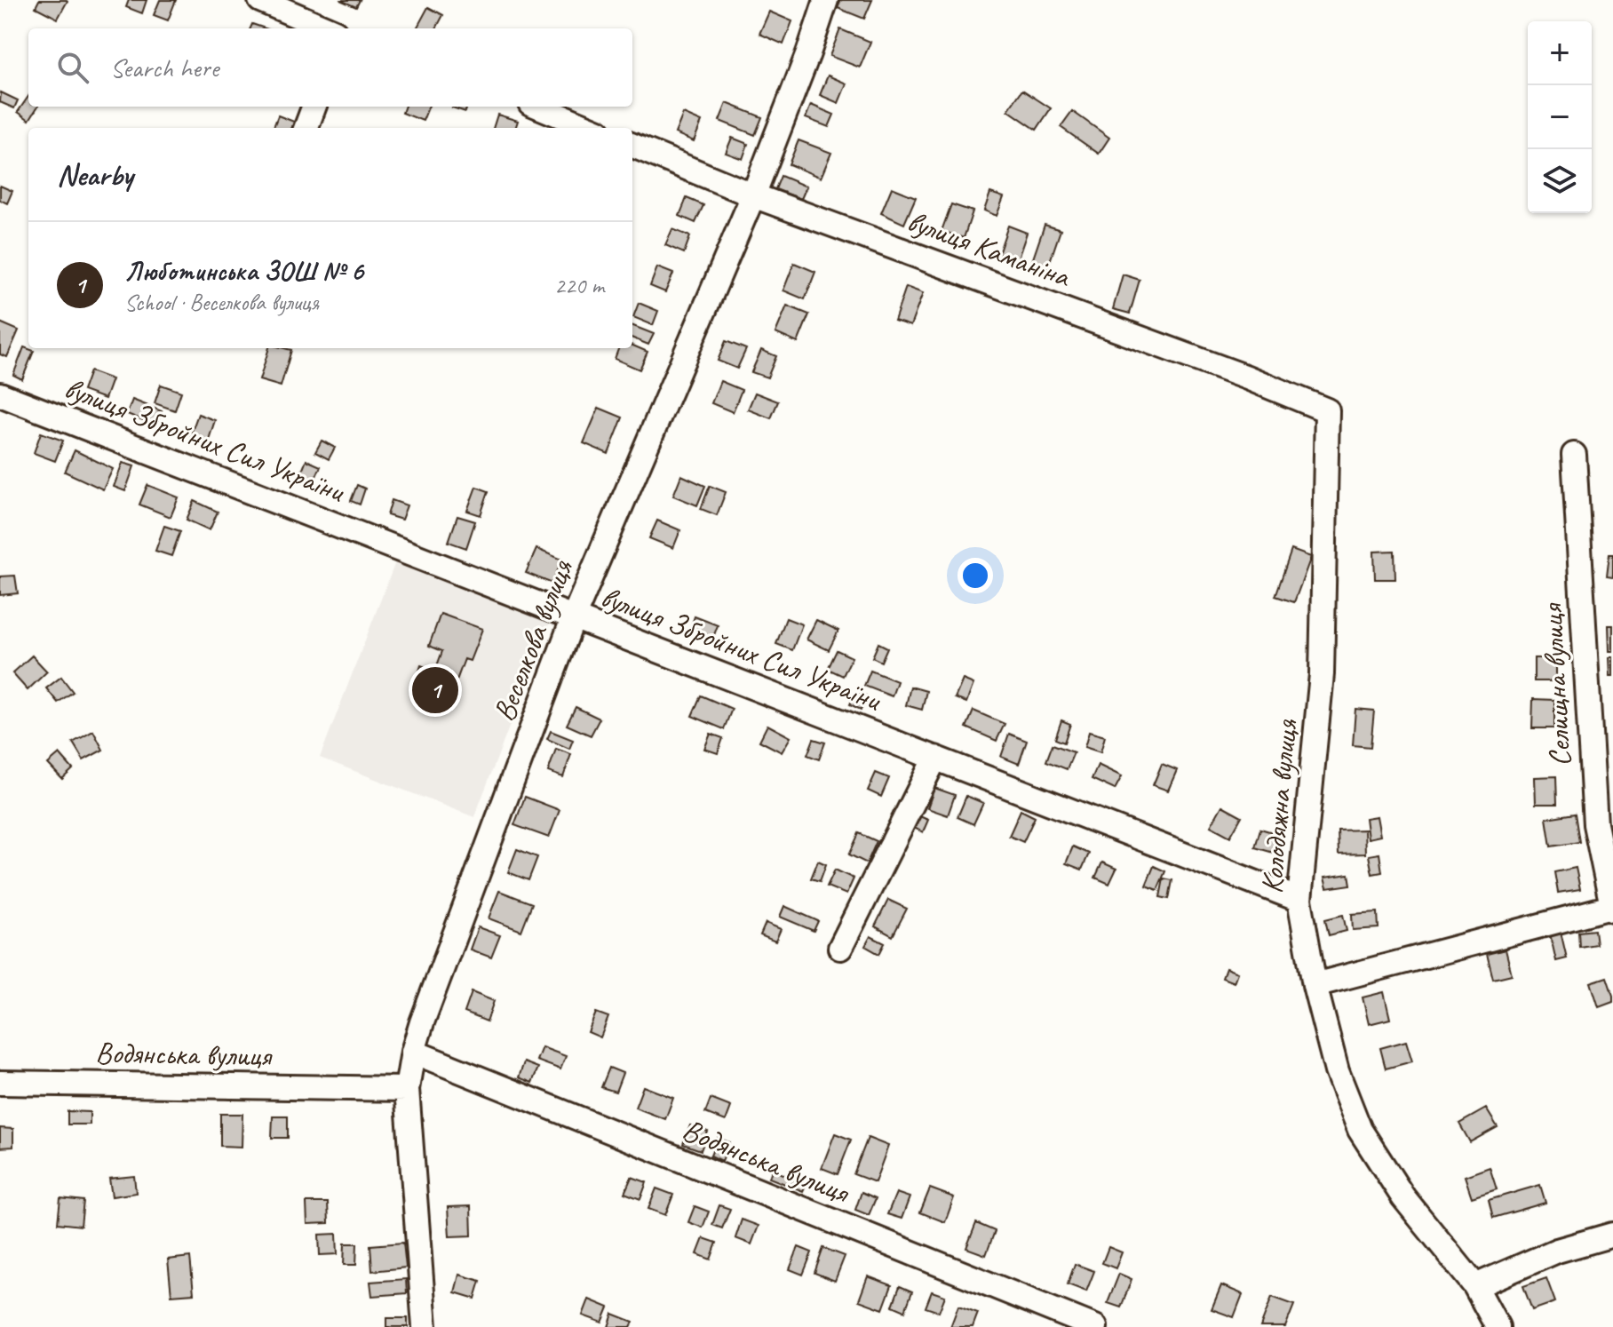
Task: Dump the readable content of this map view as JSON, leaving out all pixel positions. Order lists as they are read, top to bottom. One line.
{"streets":{"street":["вулиця Каманіна","вулиця Збройних Сил України","Веселкова вулиця","Селищна вулиця","Колодяжна вулиця","Водянська вулиця"]},"crossings":[["вулиця Каманіна","Веселкова вулиця"],["вулиця Каманіна","Колодяжна вулиця"],["вулиця Збройних Сил України","Веселкова вулиця"],["вулиця Збройних Сил України","Колодяжна вулиця"],["Веселкова вулиця","Водянська вулиця"]],"page":{"map_buttons":["+","−"],"search":"Search here","heading":"Nearby","list":[{"mark":"1","name":"Люботинська ЗОШ № 6","note":"School · Веселкова вулиця","value":"220 m"}],"pins":"1"}}
